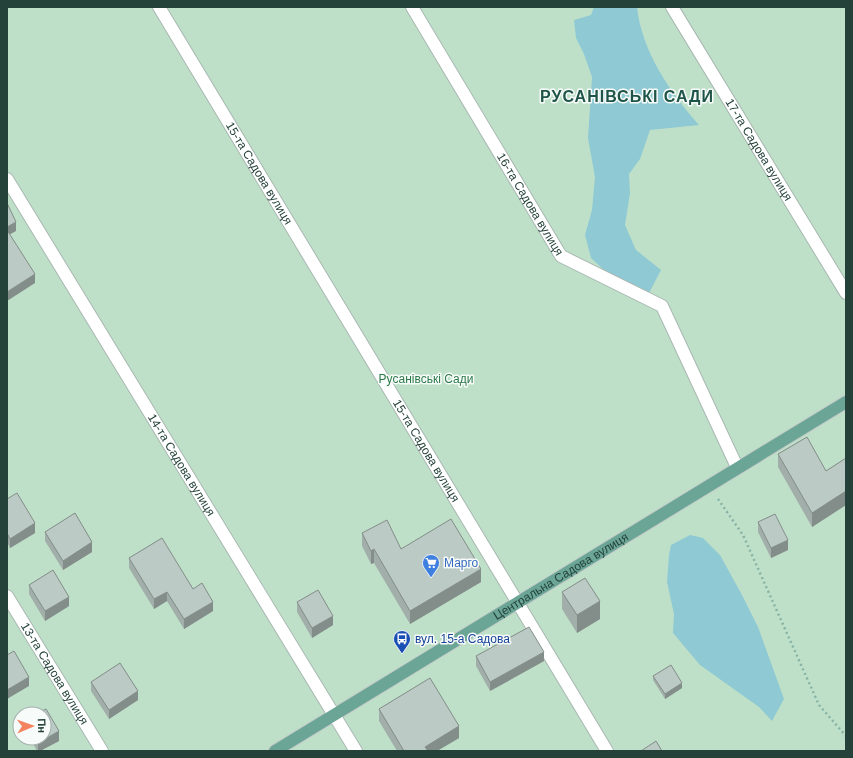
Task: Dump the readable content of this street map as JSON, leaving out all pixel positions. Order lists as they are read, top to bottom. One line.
{"streets":{"main road":["Центральна Садова вулиця"],"street":["17-та Садова вулиця","15-та Садова вулиця","16-та Садова вулиця","14-та Садова вулиця","13-та Садова вулиця"]},"crossings":[["15-та Садова вулиця","Центральна Садова вулиця"],["16-та Садова вулиця","Центральна Садова вулиця"],["14-та Садова вулиця","Центральна Садова вулиця"]],"districts":["РУСАНІВСЬКІ САДИ"],"parks":["Русанівські Сади"],"places":{"supermarket":["Марго"],"bus stop":["вул. 15-а Садова"]},"north":"right"}
